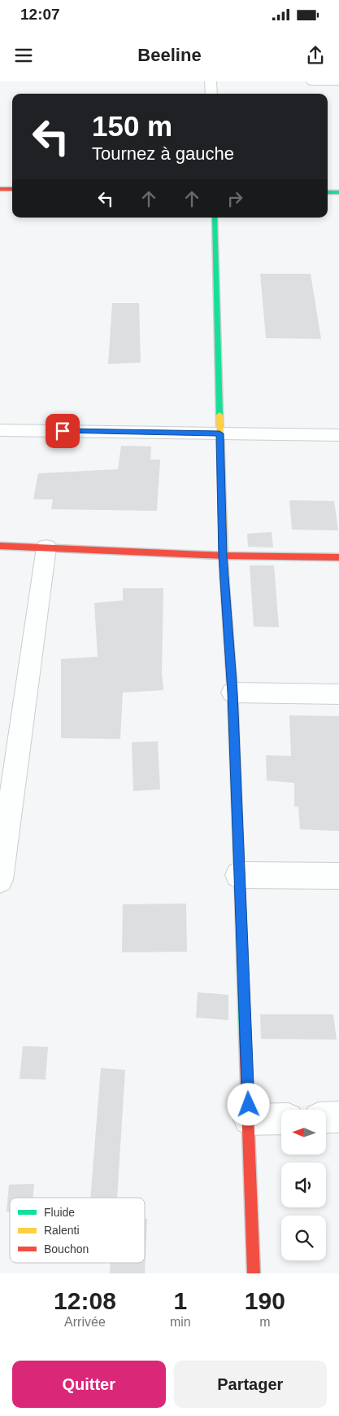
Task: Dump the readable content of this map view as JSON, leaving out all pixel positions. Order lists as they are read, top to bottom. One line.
{"legend":["Fluide","Ralenti","Bouchon"],"north":"left","page":{"status":"12:07","header":"Beeline","turn":["150 m","Tournez à gauche"],"eta":["12:08","Arrivée","1","min","190","m"],"buttons":["Quitter","Partager"]}}
